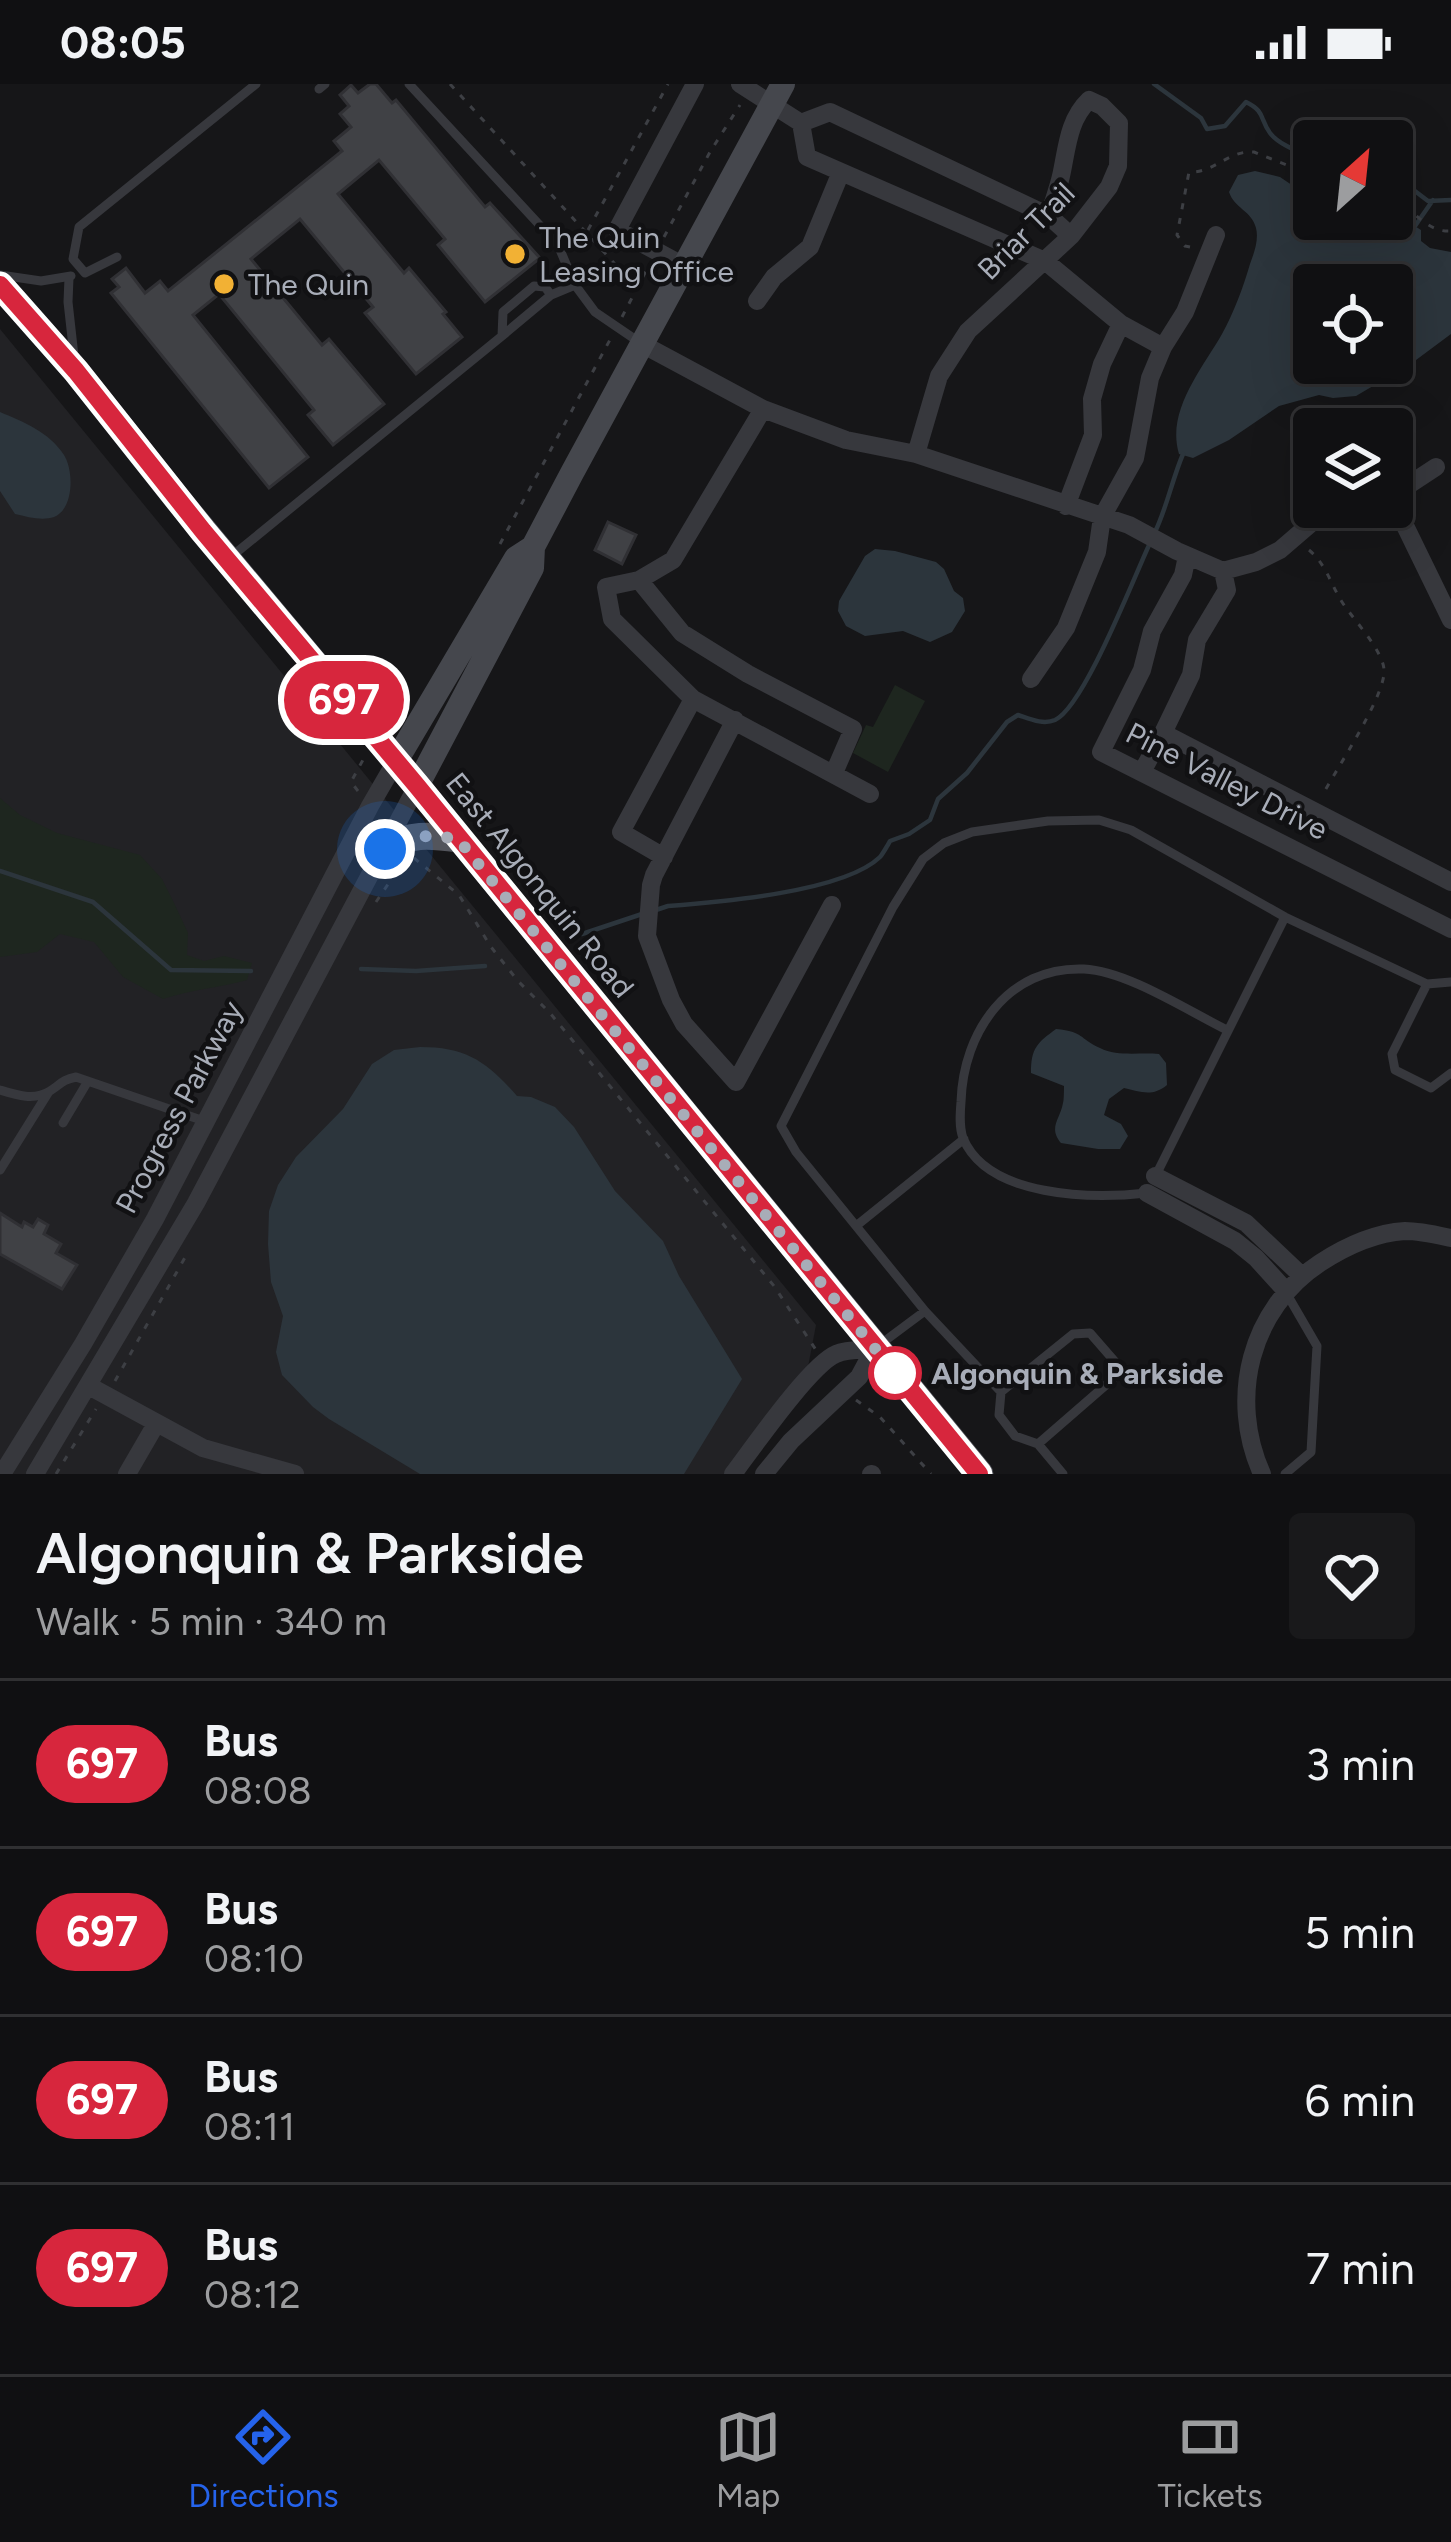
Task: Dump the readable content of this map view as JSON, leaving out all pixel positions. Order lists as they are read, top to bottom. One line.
{"streets":{"main road":["East Algonquin Road"],"street":["Briar Trail","Pine Valley Drive","Progress Parkway"]},"crossings":[["East Algonquin Road","Progress Parkway"]],"places":["The Quin Leasing Office","The Quin","Algonquin & Parkside"],"lines":["bus line 697"],"north":"top right","page":{"status":"08:05","on_map":"697","heading":["Algonquin & Parkside","Walk · 5 min · 340 m"],"list":[{"mark":"697","name":"Bus","note":"08:08","value":"3 min"},{"mark":"697","name":"Bus","note":"08:10","value":"5 min"},{"mark":"697","name":"Bus","note":"08:11","value":"6 min"},{"mark":"697","name":"Bus","note":"08:12","value":"7 min"}],"tabs":["Directions","Map","Tickets"]}}
